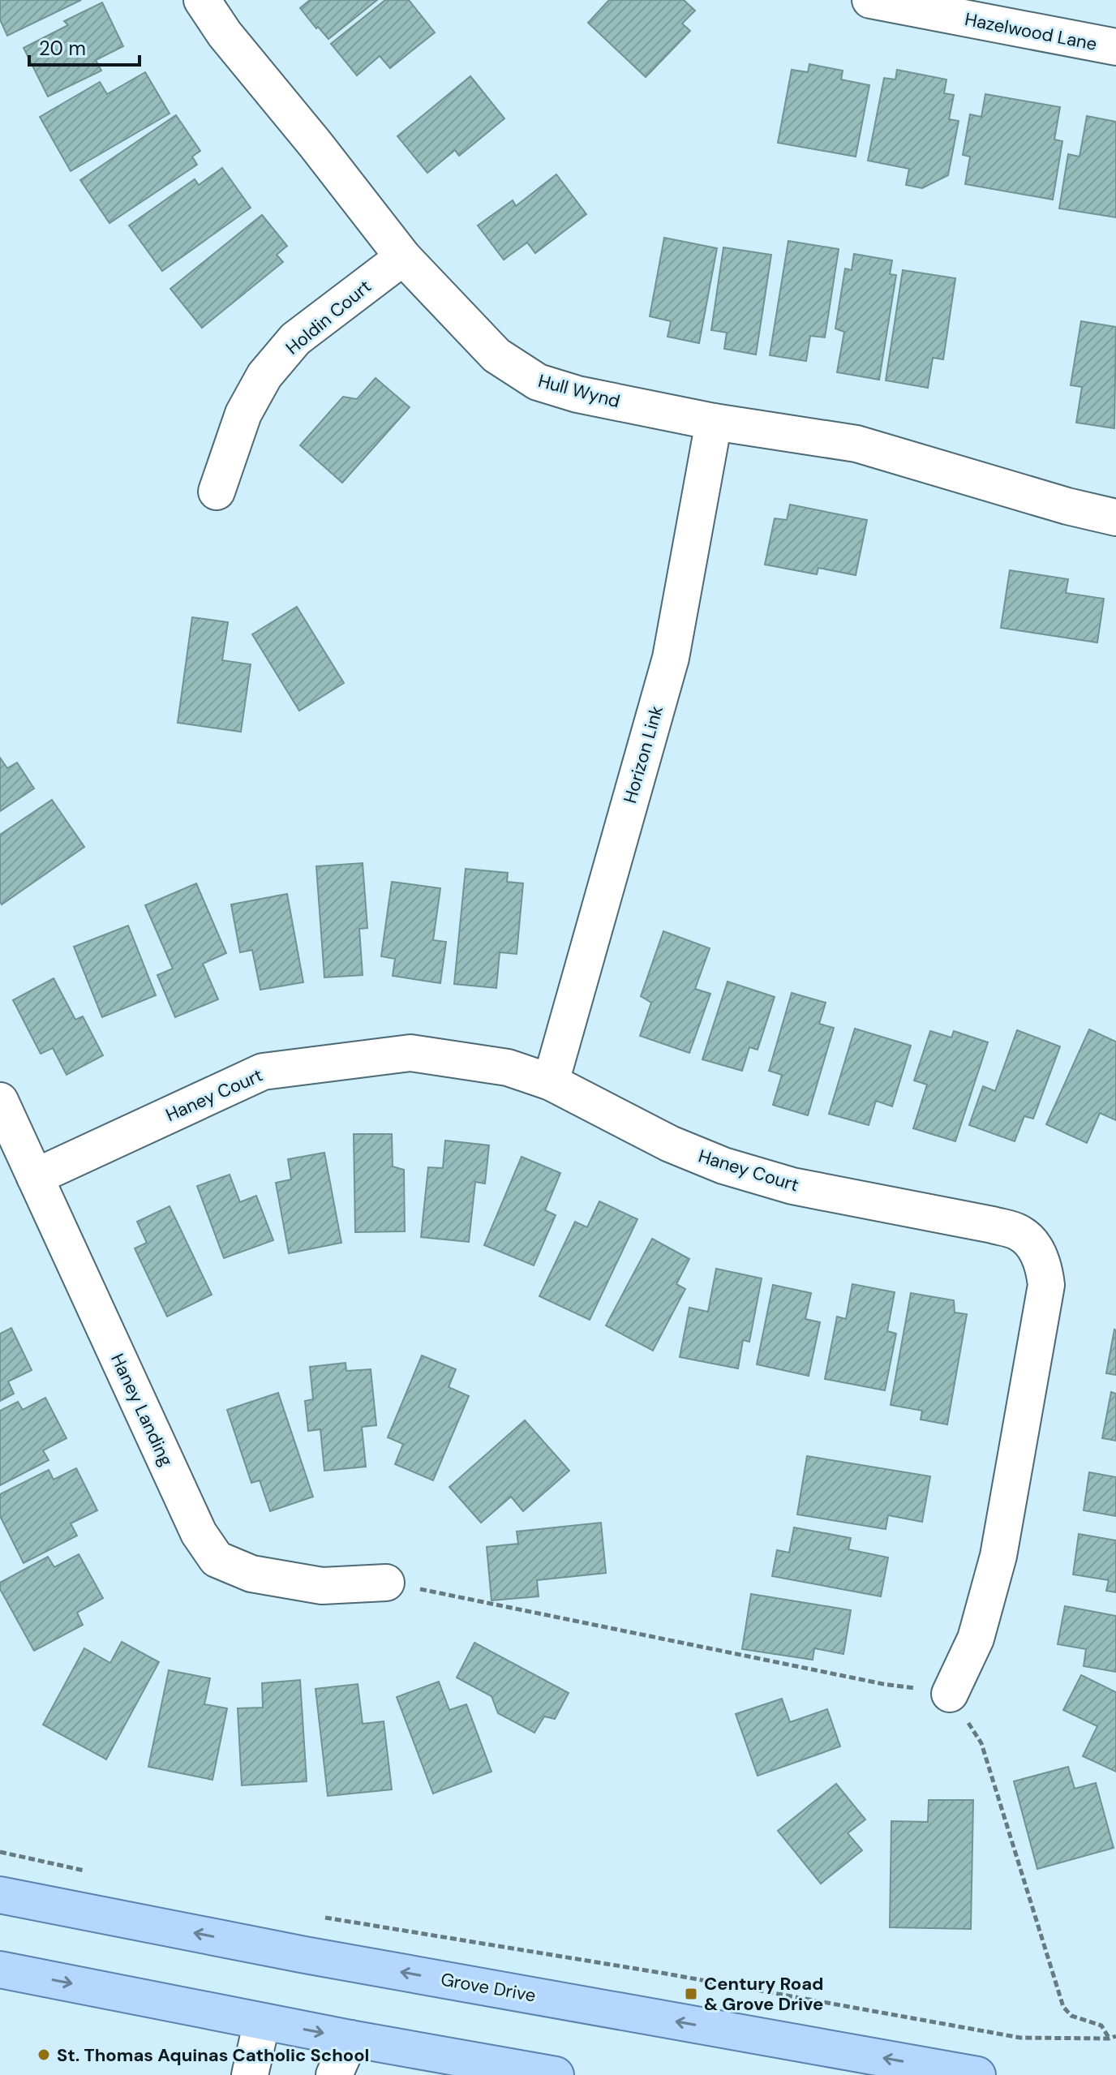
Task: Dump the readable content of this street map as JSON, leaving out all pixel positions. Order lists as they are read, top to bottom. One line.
{"streets":{"main road":["Grove Drive"],"street":["Hazelwood Lane","Holdin Court","Hull Wynd","Horizon Link","Haney Court","Haney Landing"]},"crossings":[["Holdin Court","Hull Wynd"],["Hull Wynd","Horizon Link"],["Horizon Link","Haney Court"],["Haney Court","Haney Landing"]],"places":{"transit":["Century Road & Grove Drive"],"other":["St. Thomas Aquinas Catholic School"]},"scale_bar":"20 m"}
